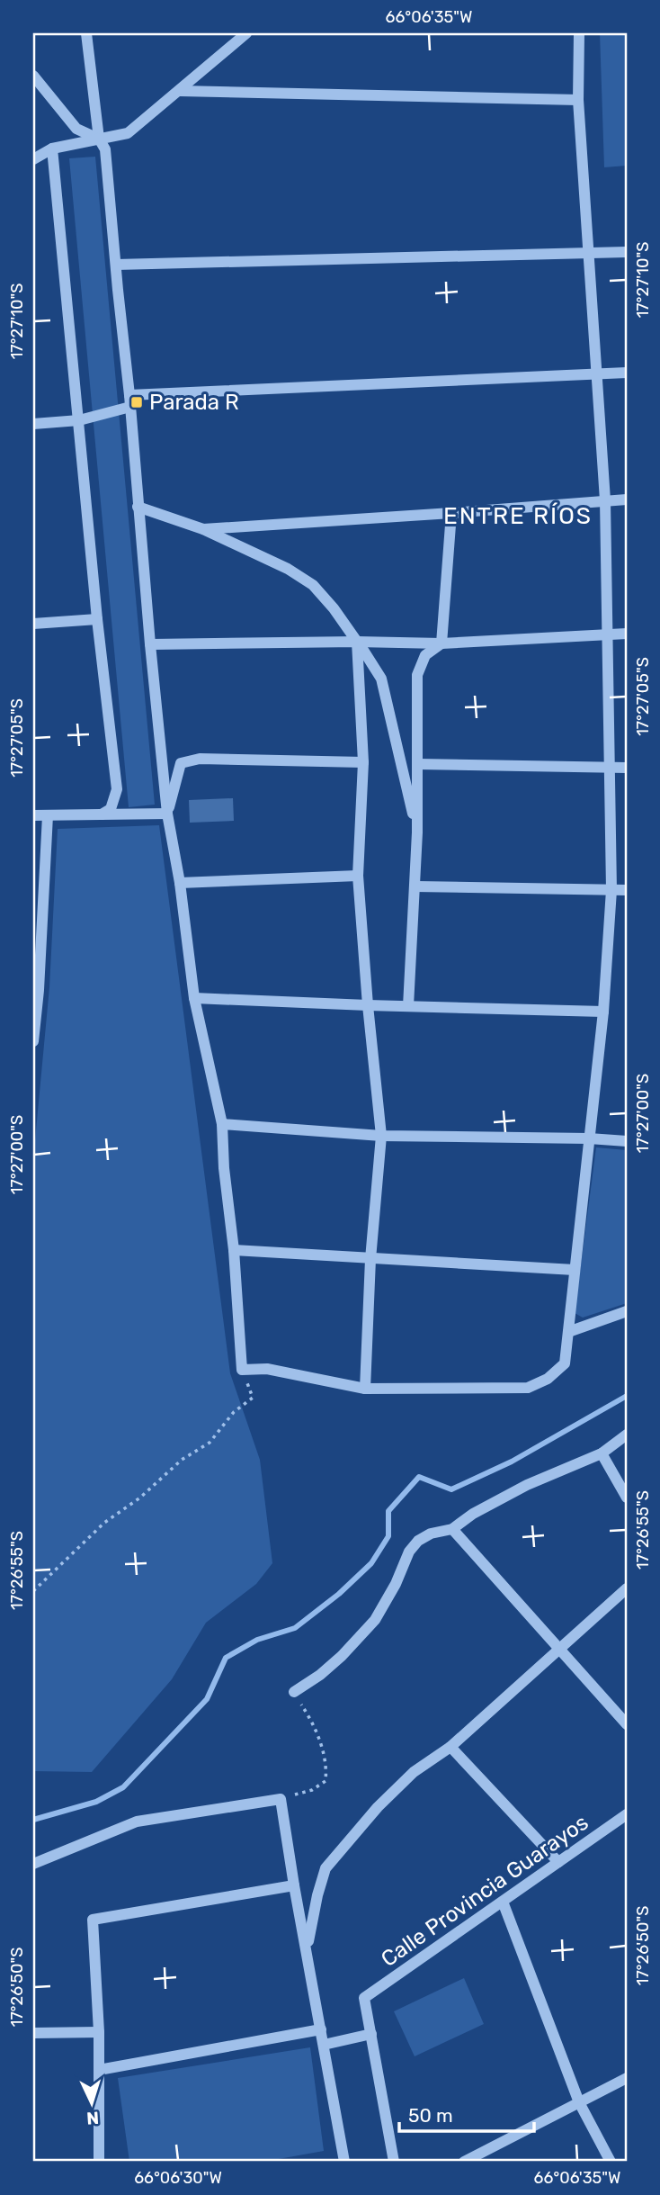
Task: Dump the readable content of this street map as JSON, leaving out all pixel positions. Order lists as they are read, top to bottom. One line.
{"streets":{"street":["Calle Provincia Guarayos"]},"districts":["ENTRE RÍOS"],"places":{"transit":["Parada R"]},"scale_bar":"50 m","north":"bottom","coordinates":["66°06'35\"W","17°27'10\"S","17°27'05\"S","17°27'00\"S","17°26'55\"S","17°26'50\"S","66°06'30\"W"]}
